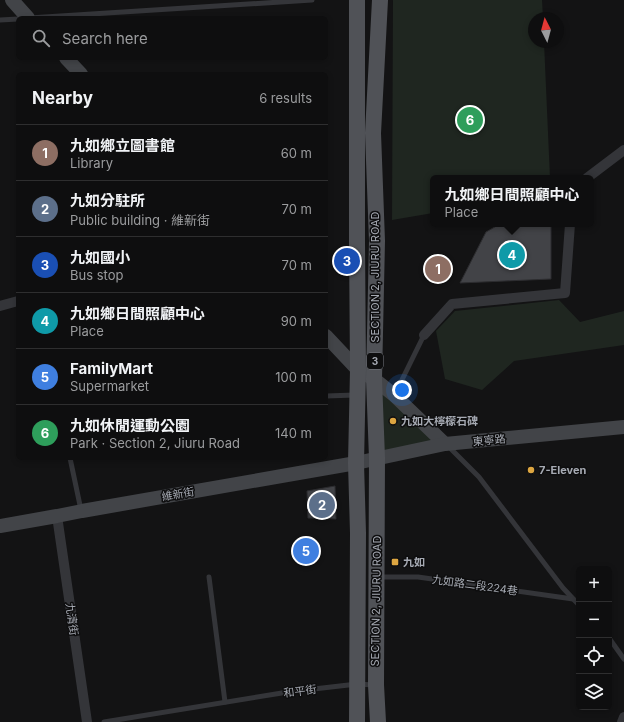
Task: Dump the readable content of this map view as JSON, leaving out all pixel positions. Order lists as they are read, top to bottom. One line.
{"streets":{"main road":["SECTION 2, JIURU ROAD","3"],"street":["東寧路","維新街","九清街"],"lane":["九如路二段224巷","和平街"]},"crossings":[["SECTION 2, JIURU ROAD","東寧路"],["SECTION 2, JIURU ROAD","維新街"],["SECTION 2, JIURU ROAD","九如路二段224巷"],["SECTION 2, JIURU ROAD","和平街"],["東寧路","維新街"],["維新街","九清街"]],"places":{"other":["九如大檸檬石碑","7-Eleven"],"transit":["九如"]},"north":"top","page":{"search":"Search here","heading":["Nearby","6 results"],"pins":["6","4","3","1","2","5"],"list":[{"mark":"1","name":"九如鄉立圖書館","note":"Library","value":"60 m"},{"mark":"2","name":"九如分駐所","note":"Public building · 維新街","value":"70 m"},{"mark":"3","name":"九如國小","note":"Bus stop","value":"70 m"},{"mark":"4","name":"九如鄉日間照顧中心","note":"Place","value":"90 m"},{"mark":"5","name":"FamilyMart","note":"Supermarket","value":"100 m"},{"mark":"6","name":"九如休閒運動公園","note":"Park · Section 2, Jiuru Road","value":"140 m"}],"popup":["九如鄉日間照顧中心","Place"],"map_buttons":["+","−"]}}
